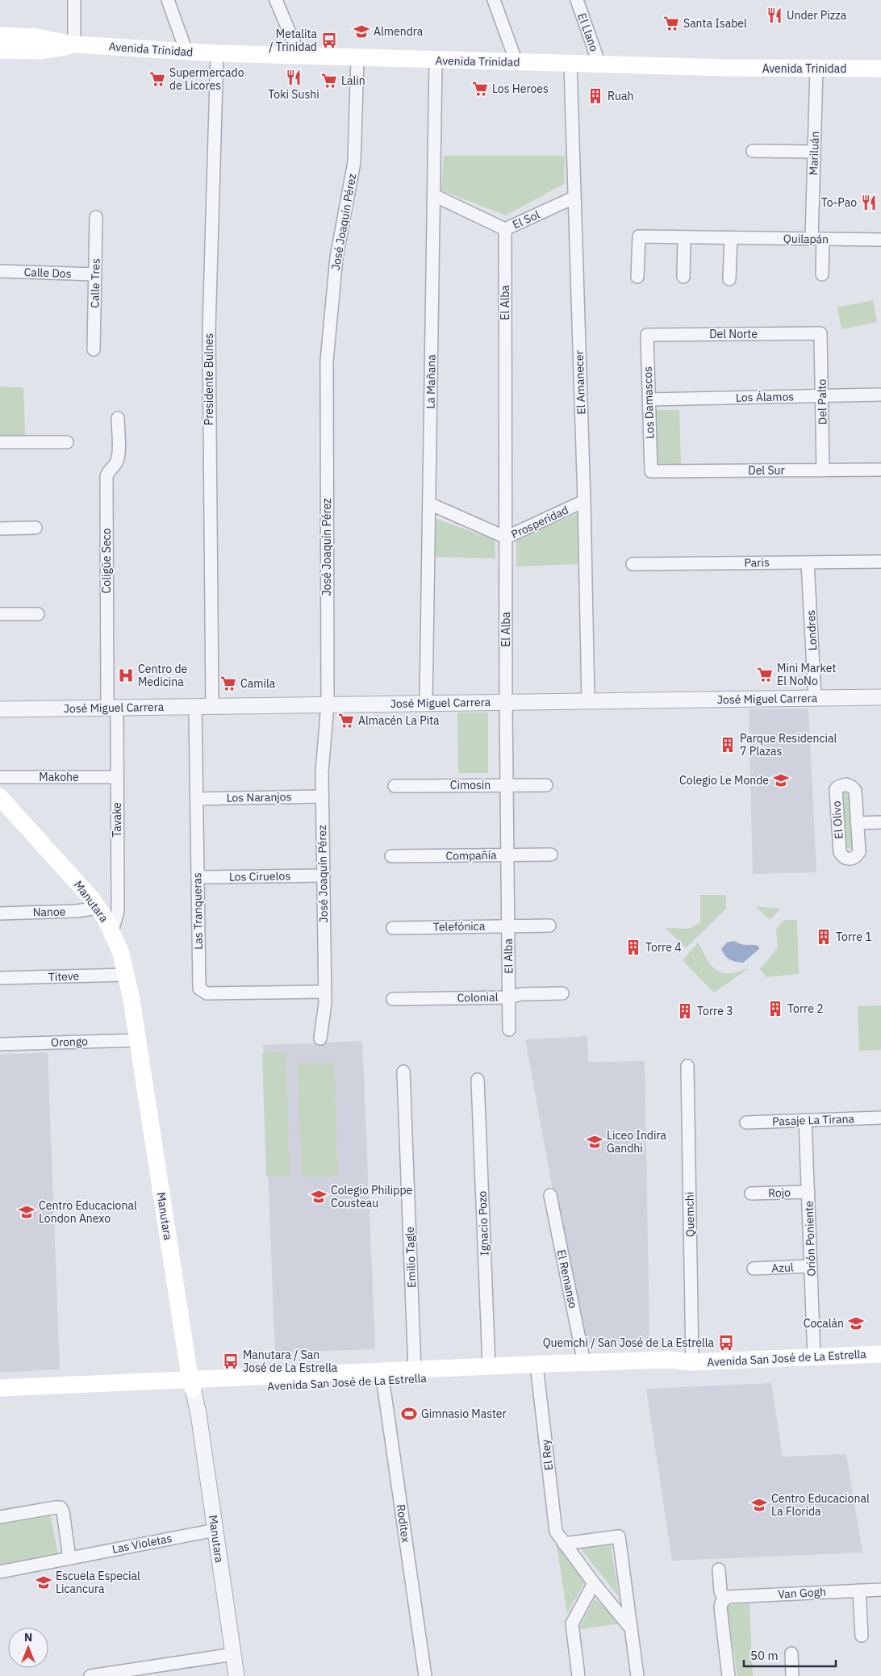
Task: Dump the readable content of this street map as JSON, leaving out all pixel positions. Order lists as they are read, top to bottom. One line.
{"streets":{"main road":["Avenida Trinidad","Manutara","Avenida San José de La Estrella"],"street":["El Llano","Mariluán","El Sol","José Joaquín Pérez","Quilapán","Calle Dos","Calle Tres","El Alba","Del Norte","Presidente Bulnes","La Mañana","El Amanecer","Los Álamos","Del Palto","Los Damascos","Del Sur","Prosperidad","Coligüe Seco","Paris","Londres","José Miguel Carrera","Makohe","Cimosin","Los Naranjos","Tavake","El Olivo","Compañía","Los Ciruelos","Las Tranqueras","Nanoe","Telefónica","Titeve","Colonial","Orongo","Pasaje La Tirana","Rojo","Quemchi","Ignacio Pozo","Orión Poniente","Emilio Tagle","Azul","El Remanso","El Rey","Roditex","Las Violetas","Van Gogh"]},"crossings":[["El Llano","Avenida Trinidad"],["Avenida Trinidad","Mariluán"],["Avenida Trinidad","José Joaquín Pérez"],["Avenida Trinidad","Presidente Bulnes"],["Avenida Trinidad","La Mañana"],["Avenida Trinidad","El Amanecer"],["Mariluán","Quilapán"],["El Sol","El Alba"],["El Sol","La Mañana"],["El Sol","El Amanecer"],["José Joaquín Pérez","José Miguel Carrera"],["José Joaquín Pérez","Los Naranjos"],["José Joaquín Pérez","Los Ciruelos"],["José Joaquín Pérez","Las Tranqueras"],["Calle Dos","Calle Tres"],["El Alba","Prosperidad"],["El Alba","José Miguel Carrera"],["El Alba","Cimosin"],["El Alba","Compañía"],["El Alba","Telefónica"],["El Alba","Colonial"],["Del Norte","Del Palto"],["Del Norte","Los Damascos"],["Presidente Bulnes","José Miguel Carrera"],["La Mañana","Prosperidad"],["La Mañana","José Miguel Carrera"],["El Amanecer","Prosperidad"],["El Amanecer","José Miguel Carrera"],["Los Álamos","Del Palto"],["Los Álamos","Los Damascos"],["Del Palto","Del Sur"],["Los Damascos","Del Sur"],["Coligüe Seco","José Miguel Carrera"],["Coligüe Seco","Tavake"],["Paris","Londres"],["Londres","José Miguel Carrera"],["José Miguel Carrera","Tavake"],["José Miguel Carrera","Las Tranqueras"],["Makohe","Tavake"],["Los Naranjos","Las Tranqueras"],["Tavake","Manutara"],["Los Ciruelos","Las Tranqueras"],["Manutara","Nanoe"],["Manutara","Titeve"],["Manutara","Orongo"],["Manutara","Avenida San José de La Estrella"],["Manutara","Las Violetas"],["Pasaje La Tirana","Orión Poniente"],["Rojo","Orión Poniente"],["Quemchi","Avenida San José de La Estrella"],["Ignacio Pozo","Avenida San José de La Estrella"],["Orión Poniente","Azul"],["Orión Poniente","Avenida San José de La Estrella"],["Emilio Tagle","Avenida San José de La Estrella"],["El Remanso","Avenida San José de La Estrella"],["Avenida San José de La Estrella","El Rey"],["Avenida San José de La Estrella","Roditex"]],"places":{"restaurant":["Under Pizza","Toki Sushi","To-Pao"],"supermarket":["Santa Isabel","Supermercado de Licores","Lalin","Los Heroes","Mini Market El NoNo","Camila","Almacén La Pita"],"school or university":["Almendra","Colegio Le Monde","Liceo Indira Gandhi","Colegio Philippe Cousteau","Centro Educacional London Anexo","Cocalán","Centro Educacional La Florida","Escuela Especial Licancura"],"bus stop":["Metalita / Trinidad","Quemchi / San José de La Estrella","Manutara / San José de La Estrella"],"building":["Ruah","Parque Residencial 7 Plazas","Torre 1","Torre 4","Torre 2","Torre 3"],"hospital":["Centro de Medicina"],"sports":["Gimnasio Master"]},"scale_bar":"50 m","north":"top"}
